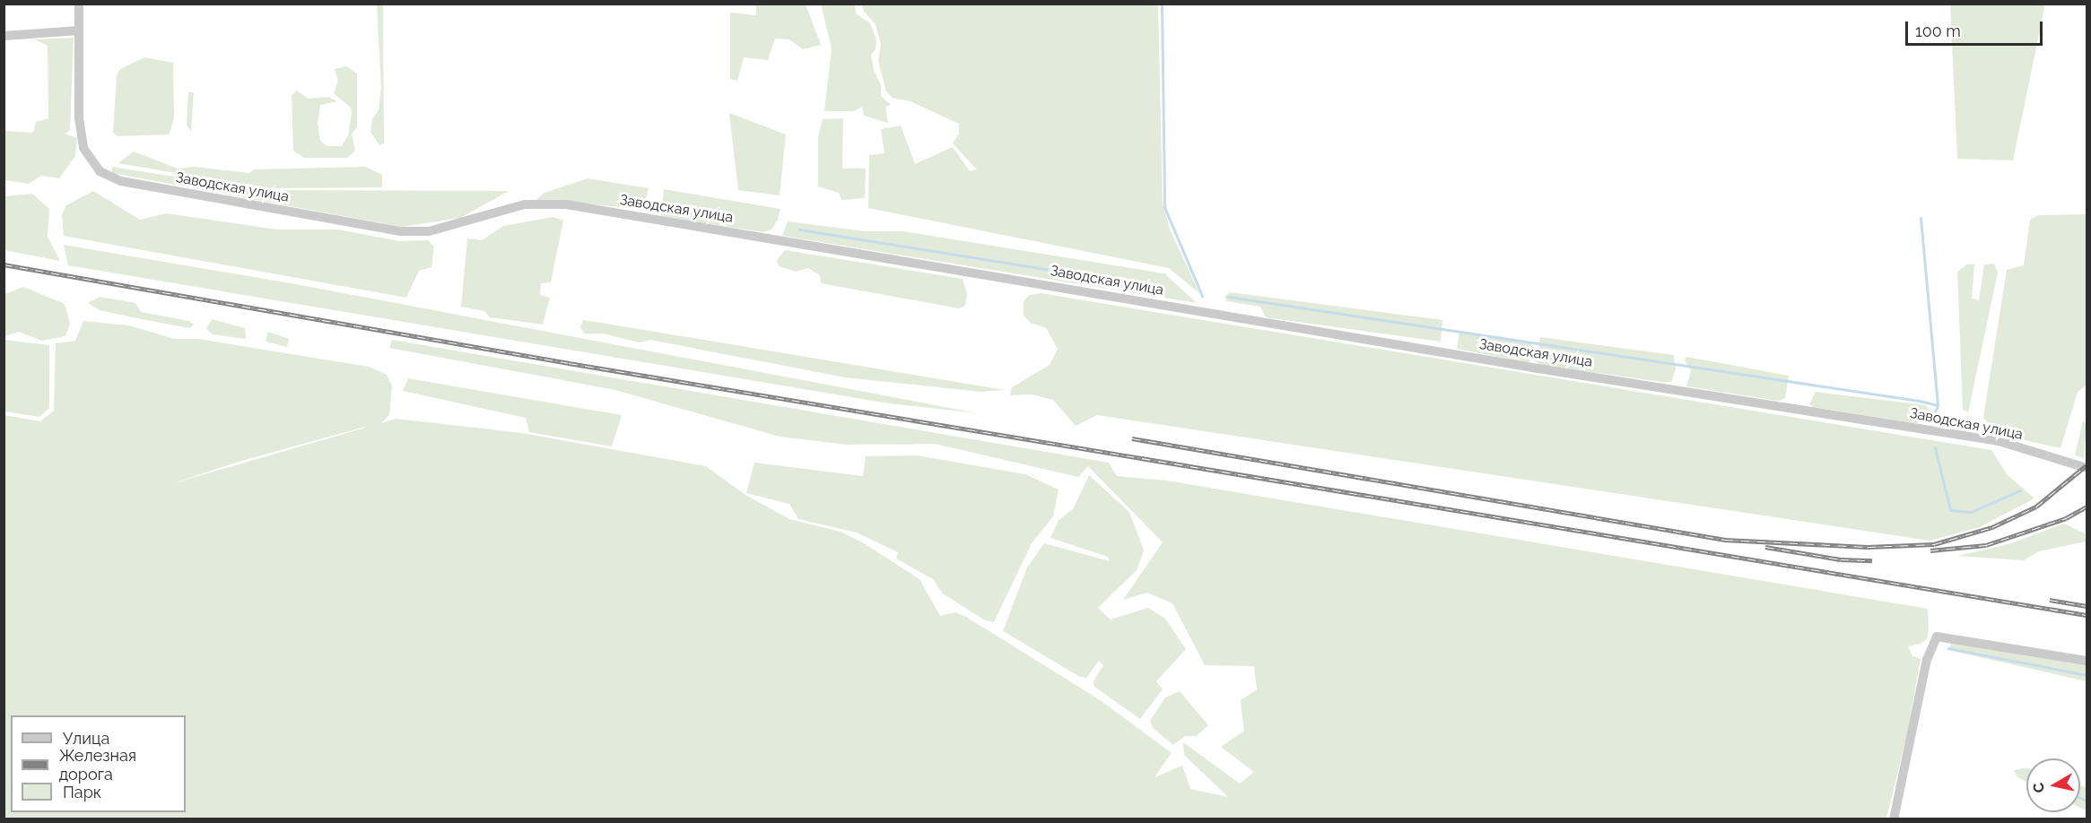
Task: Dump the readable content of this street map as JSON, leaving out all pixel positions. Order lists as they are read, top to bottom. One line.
{"streets":{"street":["Заводская улица"]},"legend":["Улица","Железная дорога","Парк"],"scale_bar":"100 m","north":"left"}
